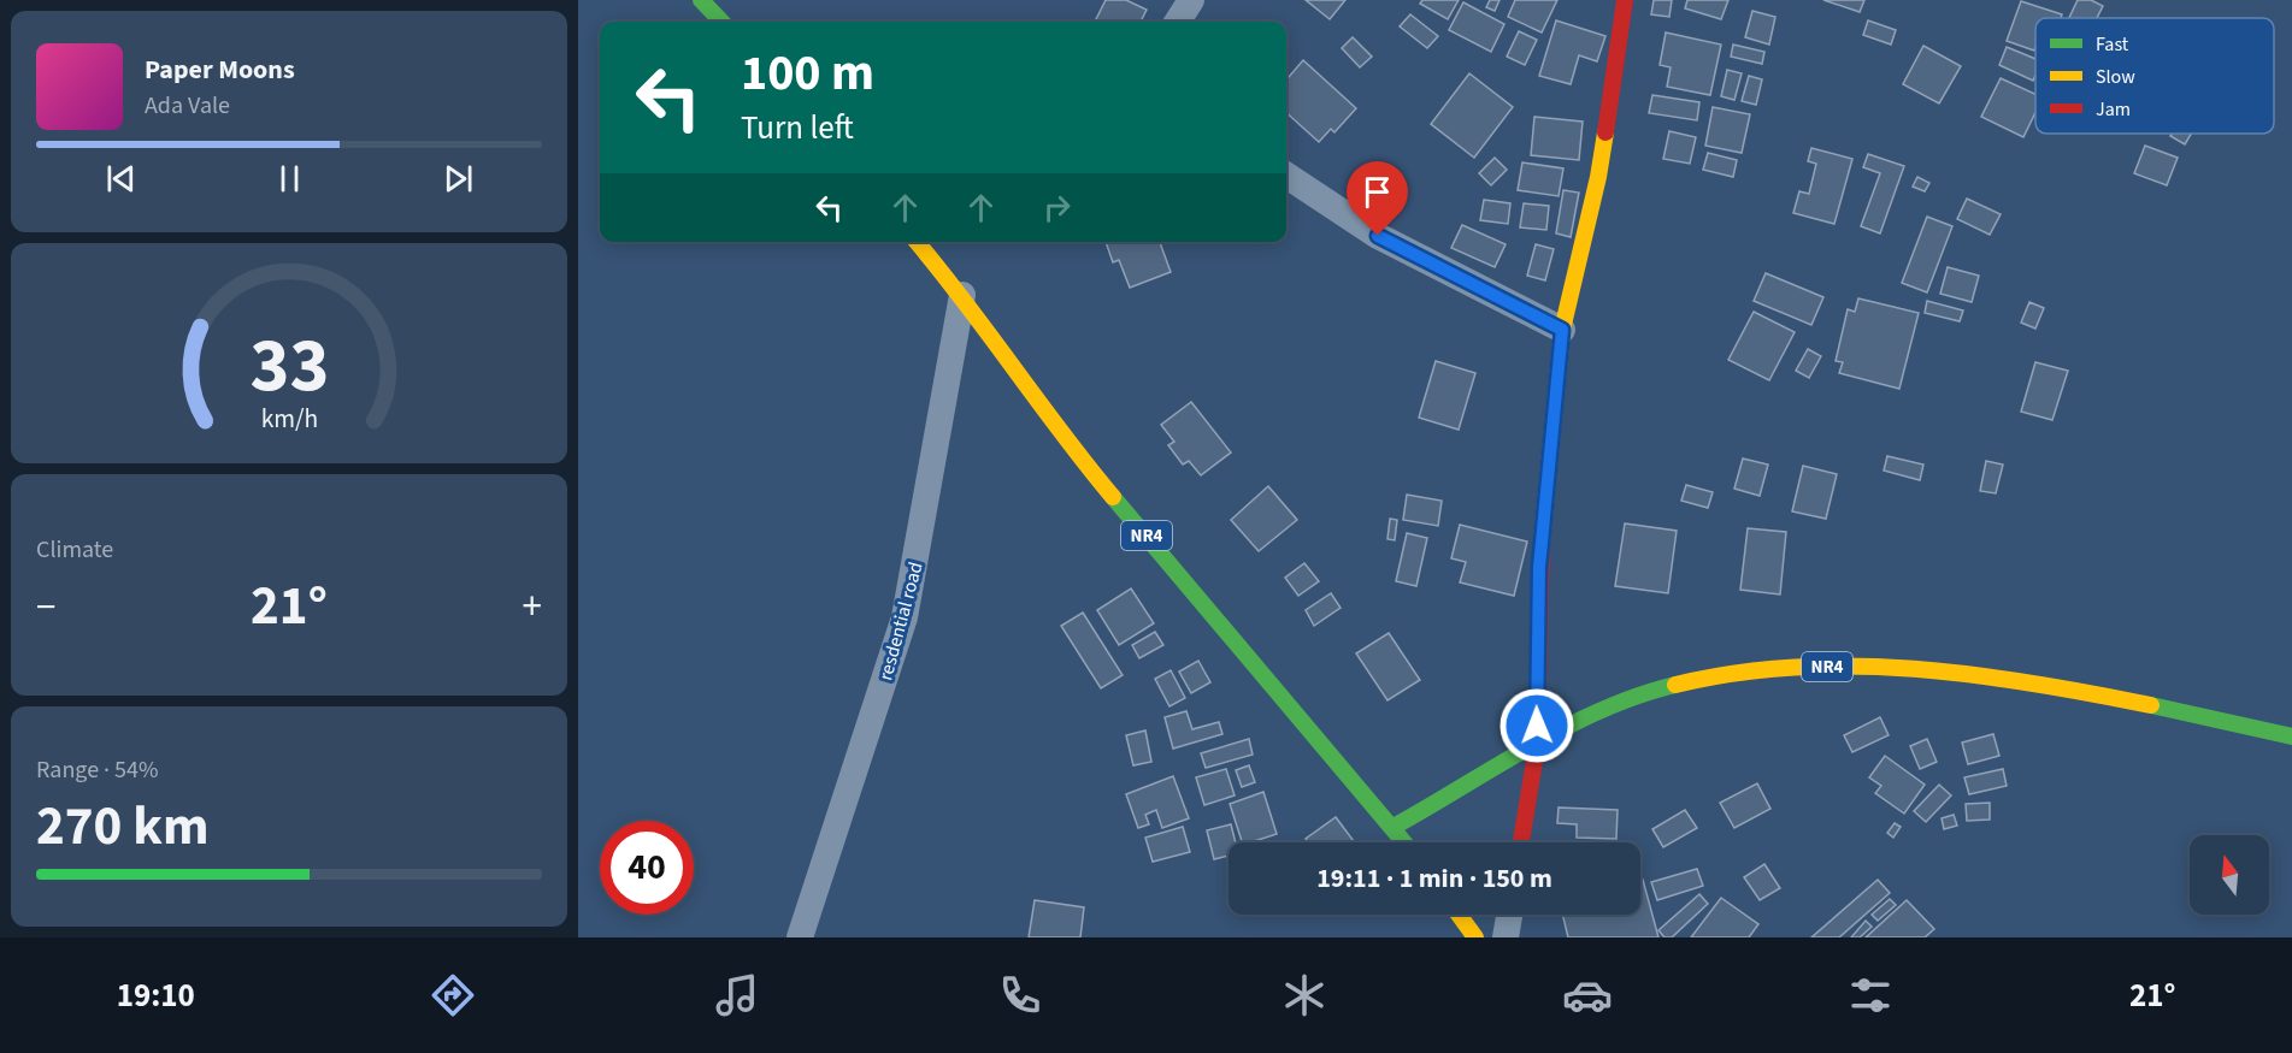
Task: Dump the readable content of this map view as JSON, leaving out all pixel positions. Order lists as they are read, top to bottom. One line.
{"streets":{"main road":["NR4"],"street":["resdential road"]},"crossings":[["NR4","resdential road"]],"legend":["Fast","Slow","Jam"],"north":"top","page":{"turn":["100 m","Turn left"],"song":["Paper Moons","Ada Vale"],"tile":["Climate",["Range · 54%","270 km"]],"heat":["−","21°","+"],"limit":"40","trip":"19:11 · 1 min · 150 m","tabs":["19:10","21°"],"gauge":["33","km/h"]}}
